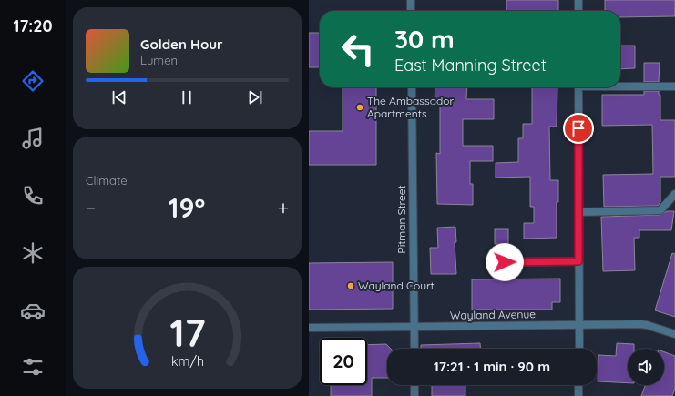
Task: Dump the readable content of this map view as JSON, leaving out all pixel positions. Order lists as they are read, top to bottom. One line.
{"streets":{"street":["Pitman Street","Wayland Avenue"]},"crossings":[["Pitman Street","Wayland Avenue"]],"places":["The Ambassador Apartments","Wayland Court"],"page":{"tabs":"17:20","turn":["30 m","East Manning Street"],"song":["Golden Hour","Lumen"],"tile":"Climate","heat":["−","19°","+"],"limit":"20","trip":"17:21 · 1 min · 90 m","gauge":["17","km/h"]}}
